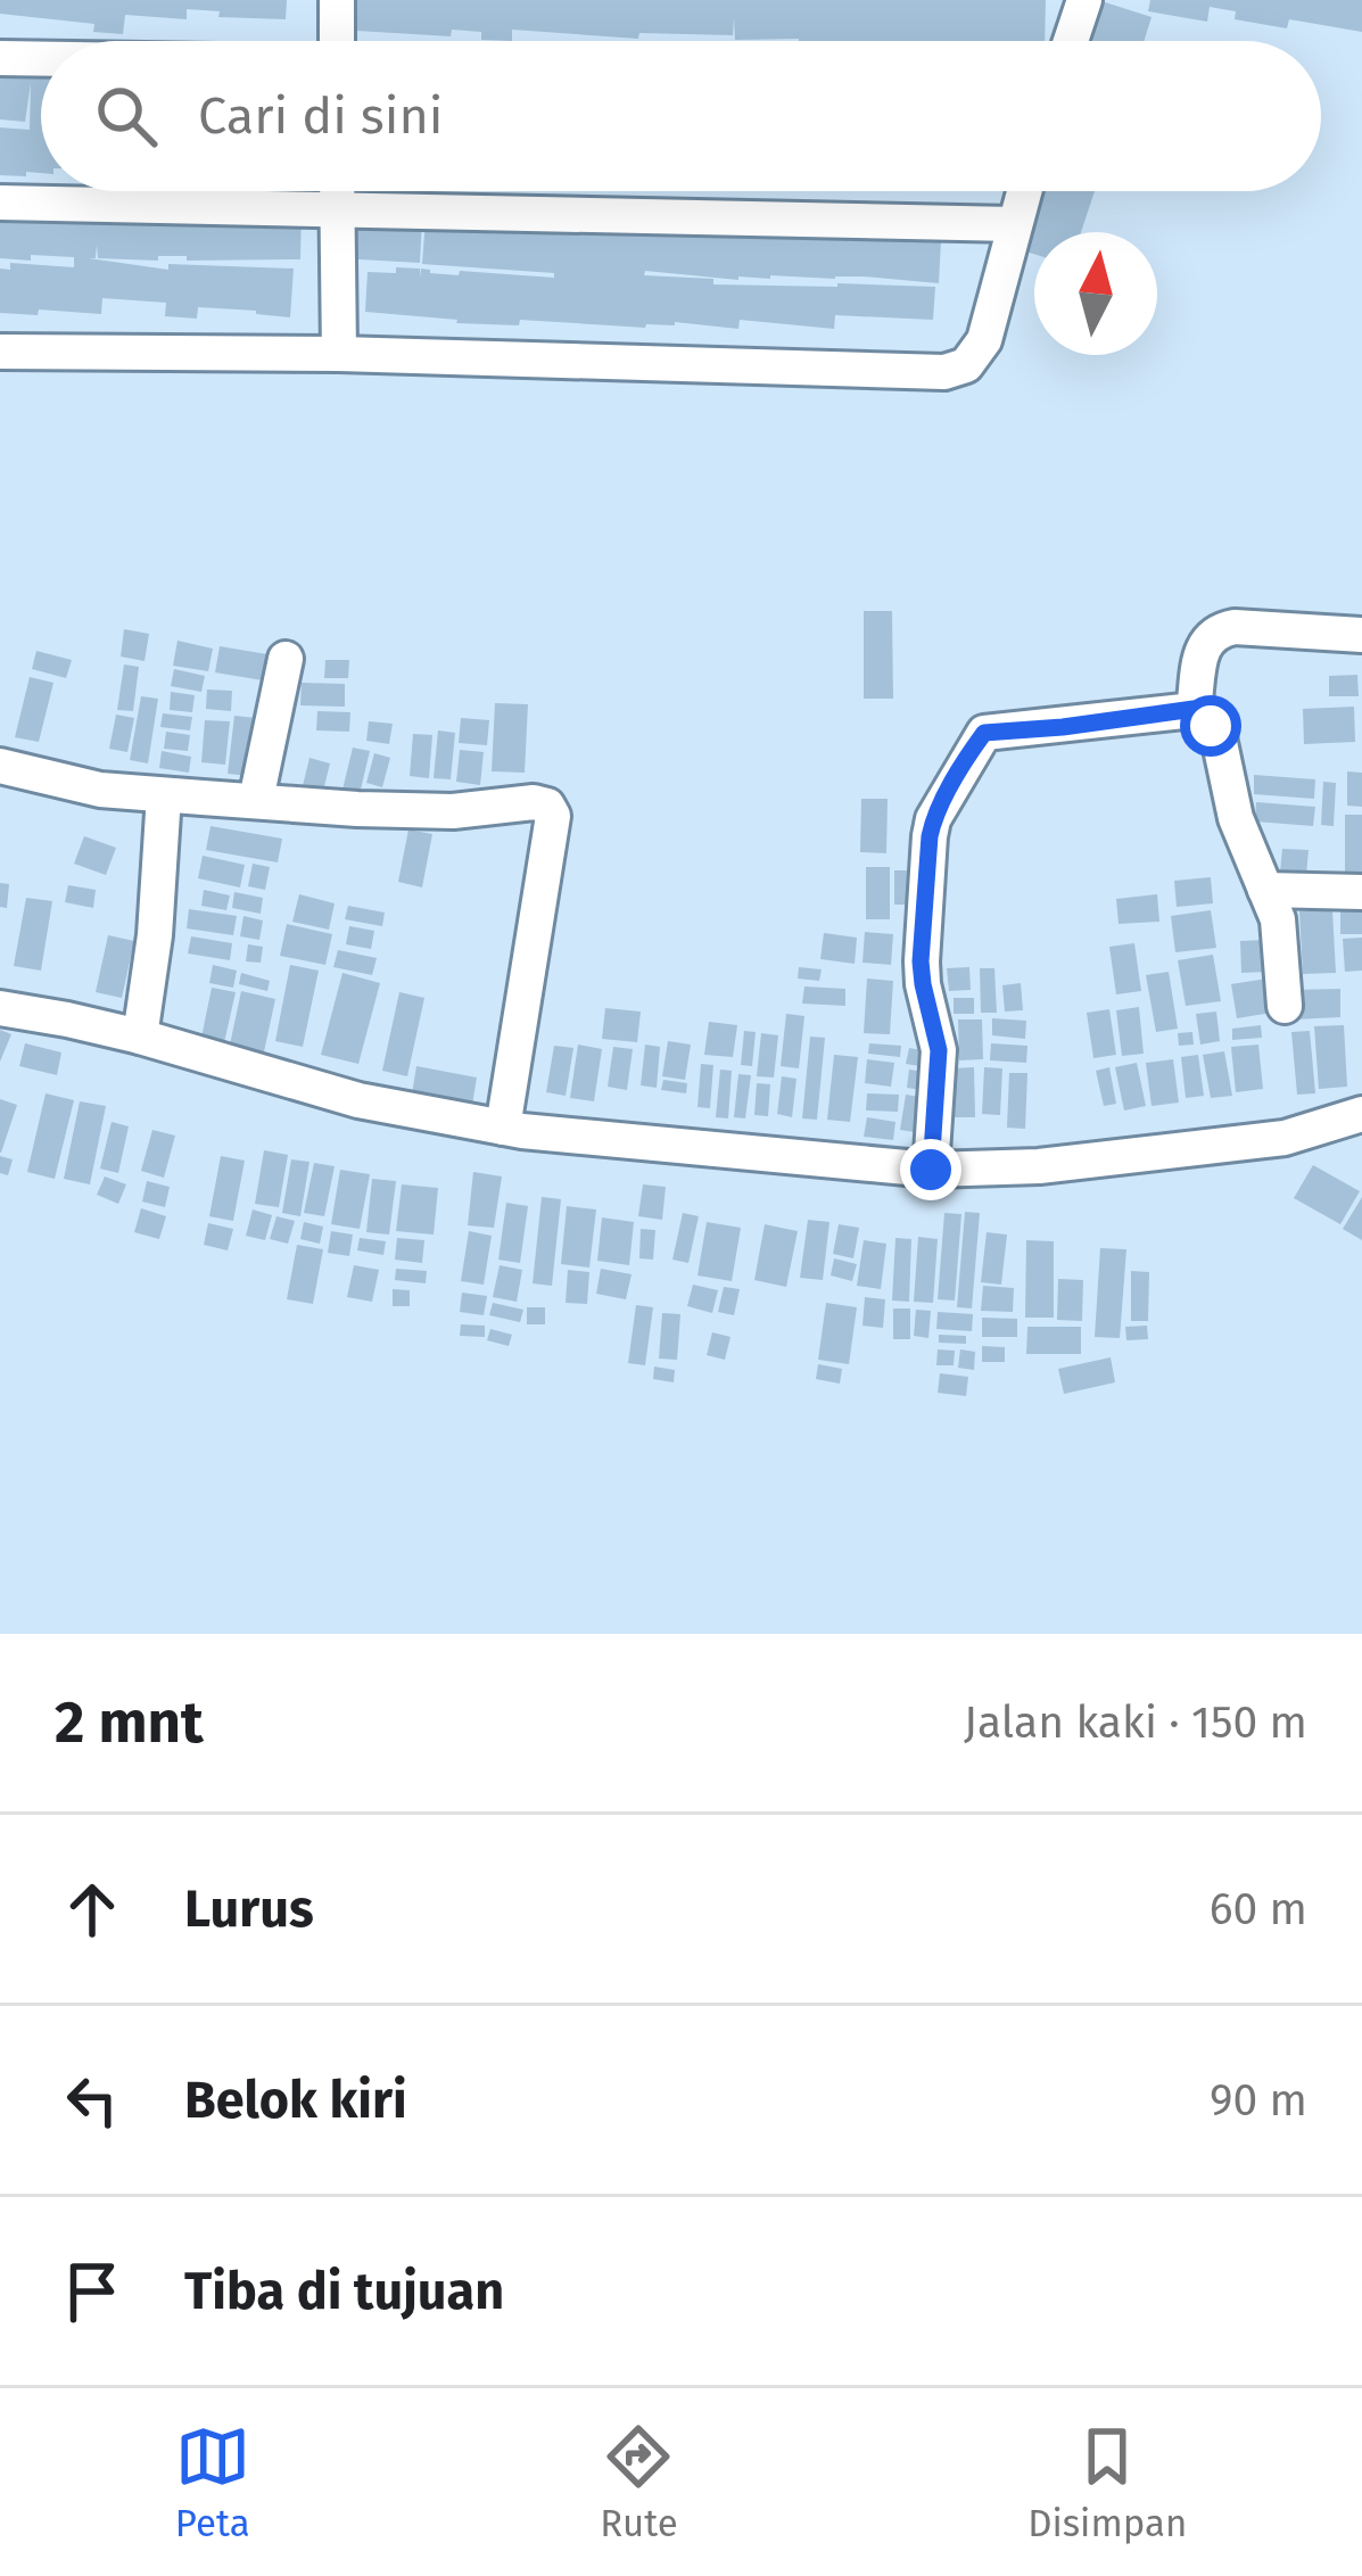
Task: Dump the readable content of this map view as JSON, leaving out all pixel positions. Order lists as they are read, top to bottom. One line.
{"north":"top","page":{"search":"Cari di sini","heading":["2 mnt","Jalan kaki · 150 m"],"list":[["Lurus","60 m"],["Belok kiri","90 m"],"Tiba di tujuan"],"nav":["Peta","Rute","Disimpan"]}}
